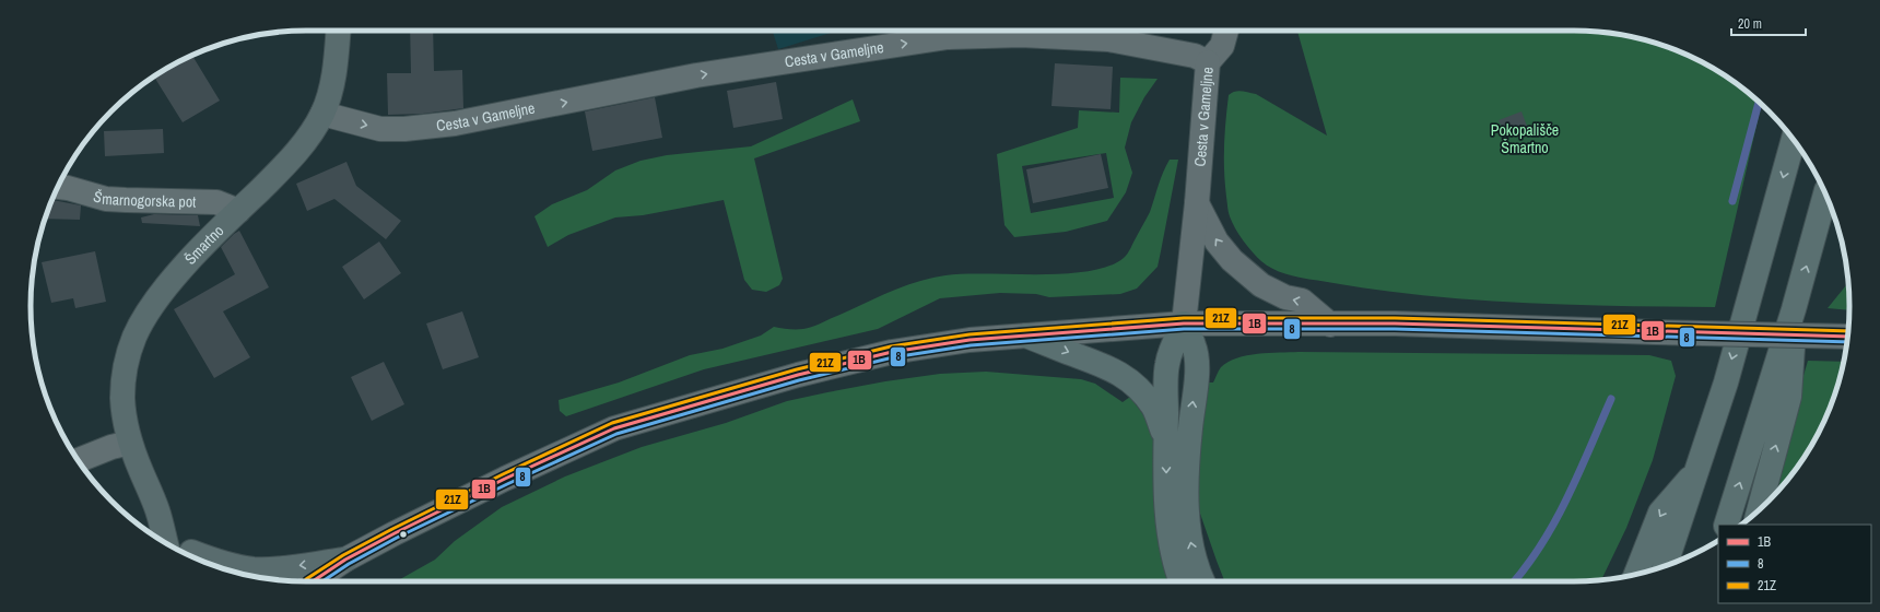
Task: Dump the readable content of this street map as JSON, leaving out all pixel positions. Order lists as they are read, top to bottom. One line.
{"streets":{"main road":["Šmartno"],"street":["Cesta v Gameljne","Šmarnogorska pot"]},"crossings":[["Cesta v Gameljne","Šmartno"],["Šmarnogorska pot","Šmartno"]],"parks":["Pokopališče Šmartno"],"lines":["transit line 21Z","transit line 1B","transit line 8"],"legend":["1B","8","21Z"],"scale_bar":"20 m"}
